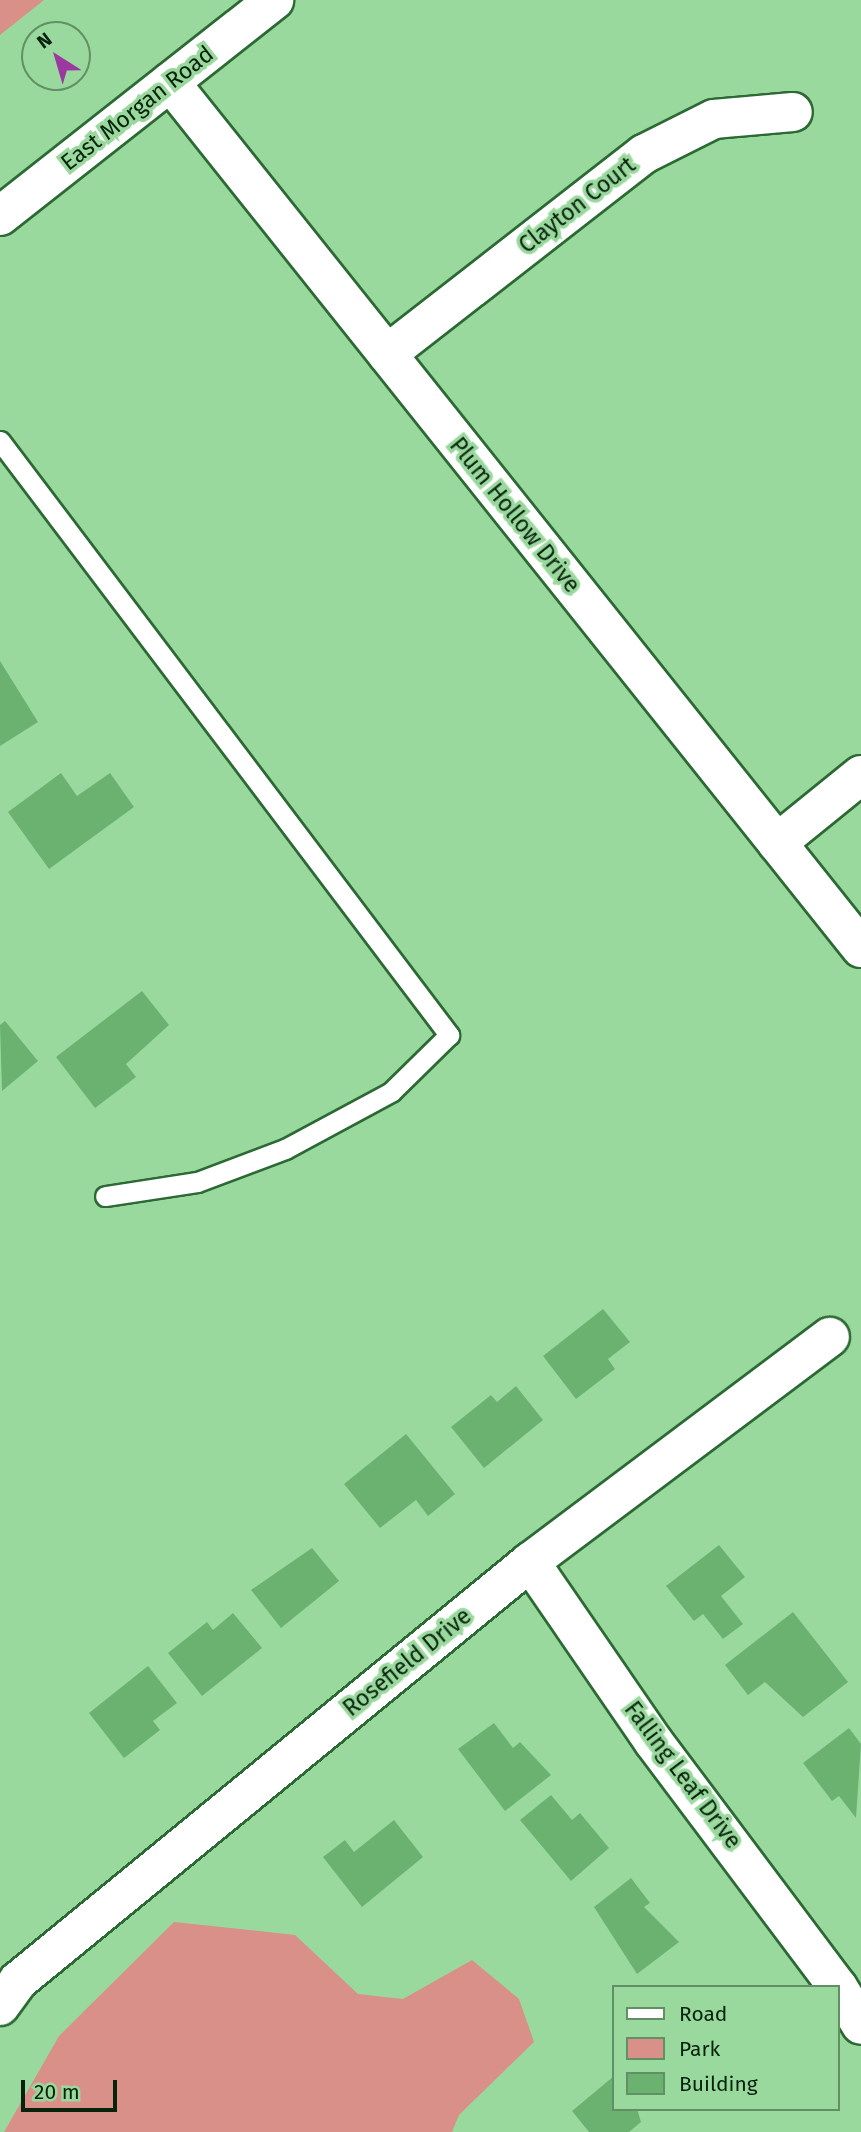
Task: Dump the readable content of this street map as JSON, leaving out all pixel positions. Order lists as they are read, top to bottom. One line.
{"streets":{"street":["East Morgan Road","Clayton Court","Plum Hollow Drive","Rosefield Drive","Falling Leaf Drive"]},"crossings":[["East Morgan Road","Plum Hollow Drive"],["Clayton Court","Plum Hollow Drive"],["Rosefield Drive","Falling Leaf Drive"]],"legend":["Road","Park","Building"],"scale_bar":"20 m","north":"top left"}
